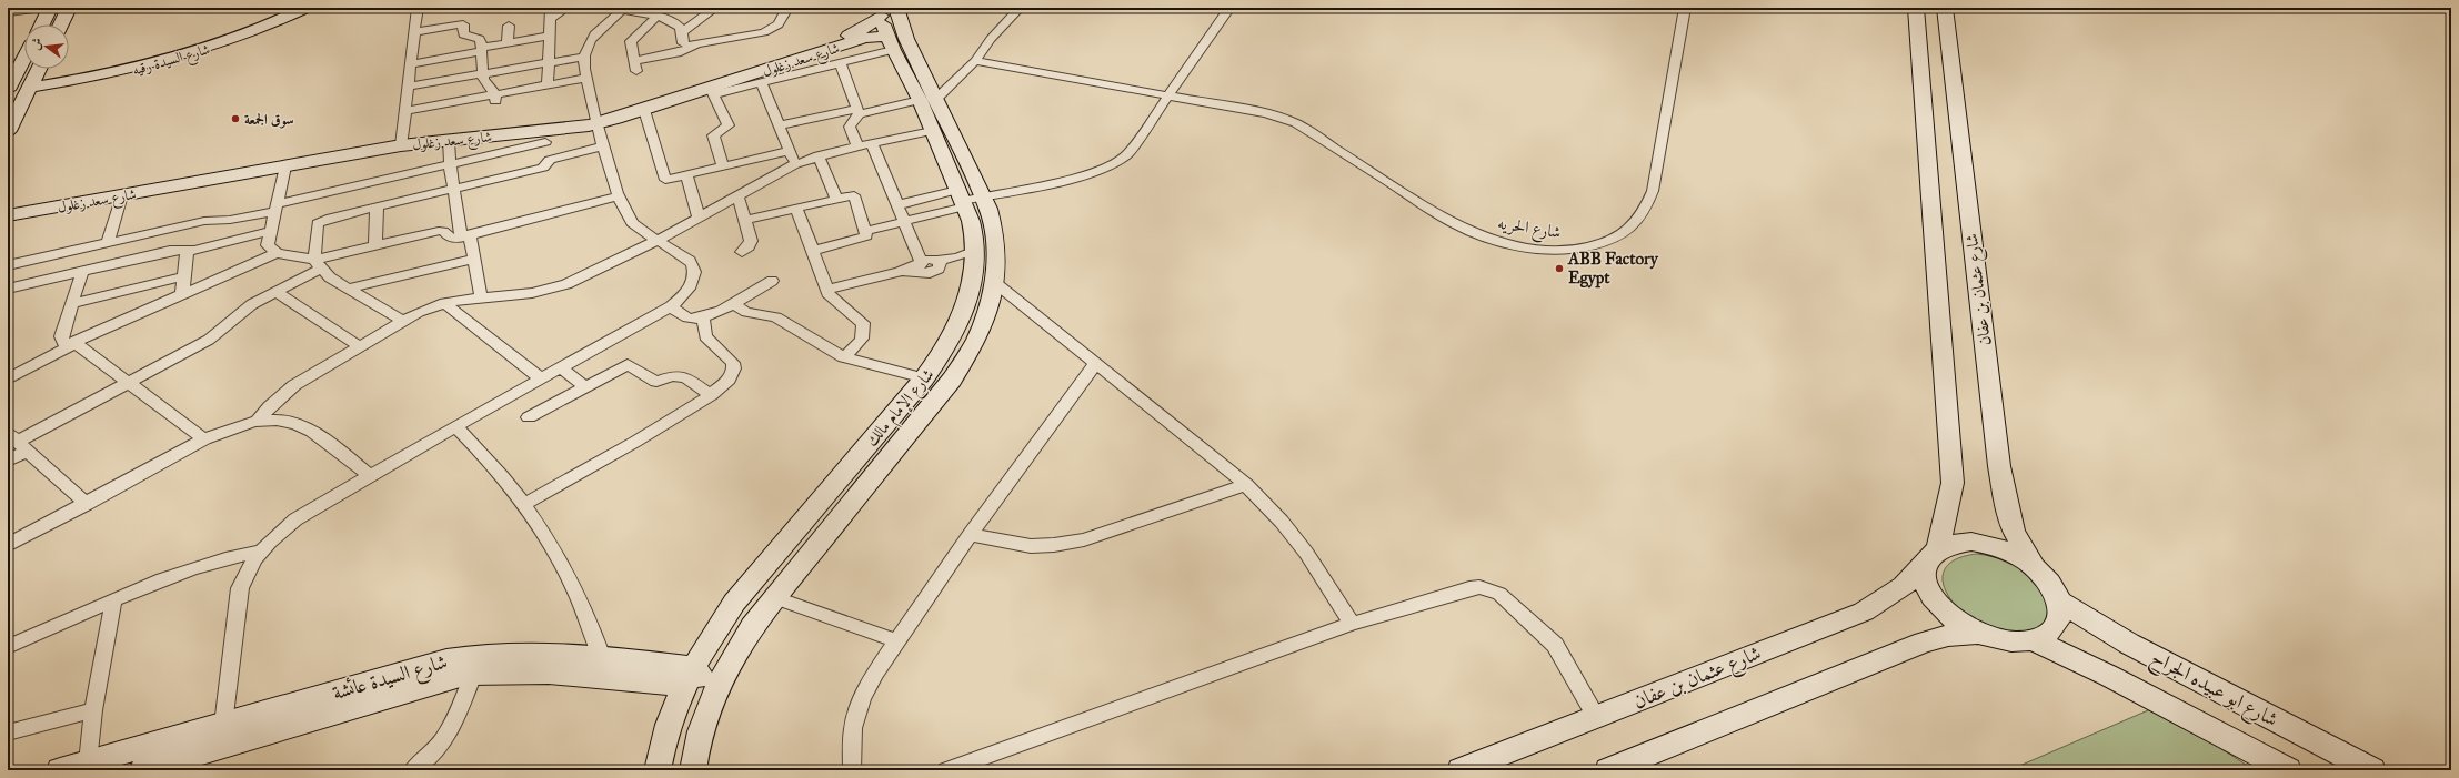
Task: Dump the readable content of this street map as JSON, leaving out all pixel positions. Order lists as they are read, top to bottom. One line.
{"streets":{"street":["شارع السيدة رقيه","شارع سعد زغلول","شارع الحريه","شارع عثمان بن عفان","شارع الإمام مالك","شارع السيدة عائشة","شارع ابو عبيده الجراح"]},"crossings":[["شارع سعد زغلول","شارع الإمام مالك"],["شارع عثمان بن عفان","شارع ابو عبيده الجراح"],["شارع الإمام مالك","شارع السيدة عائشة"]],"places":["سوق الجمعة","ABB Factory Egypt"],"north":"left"}
